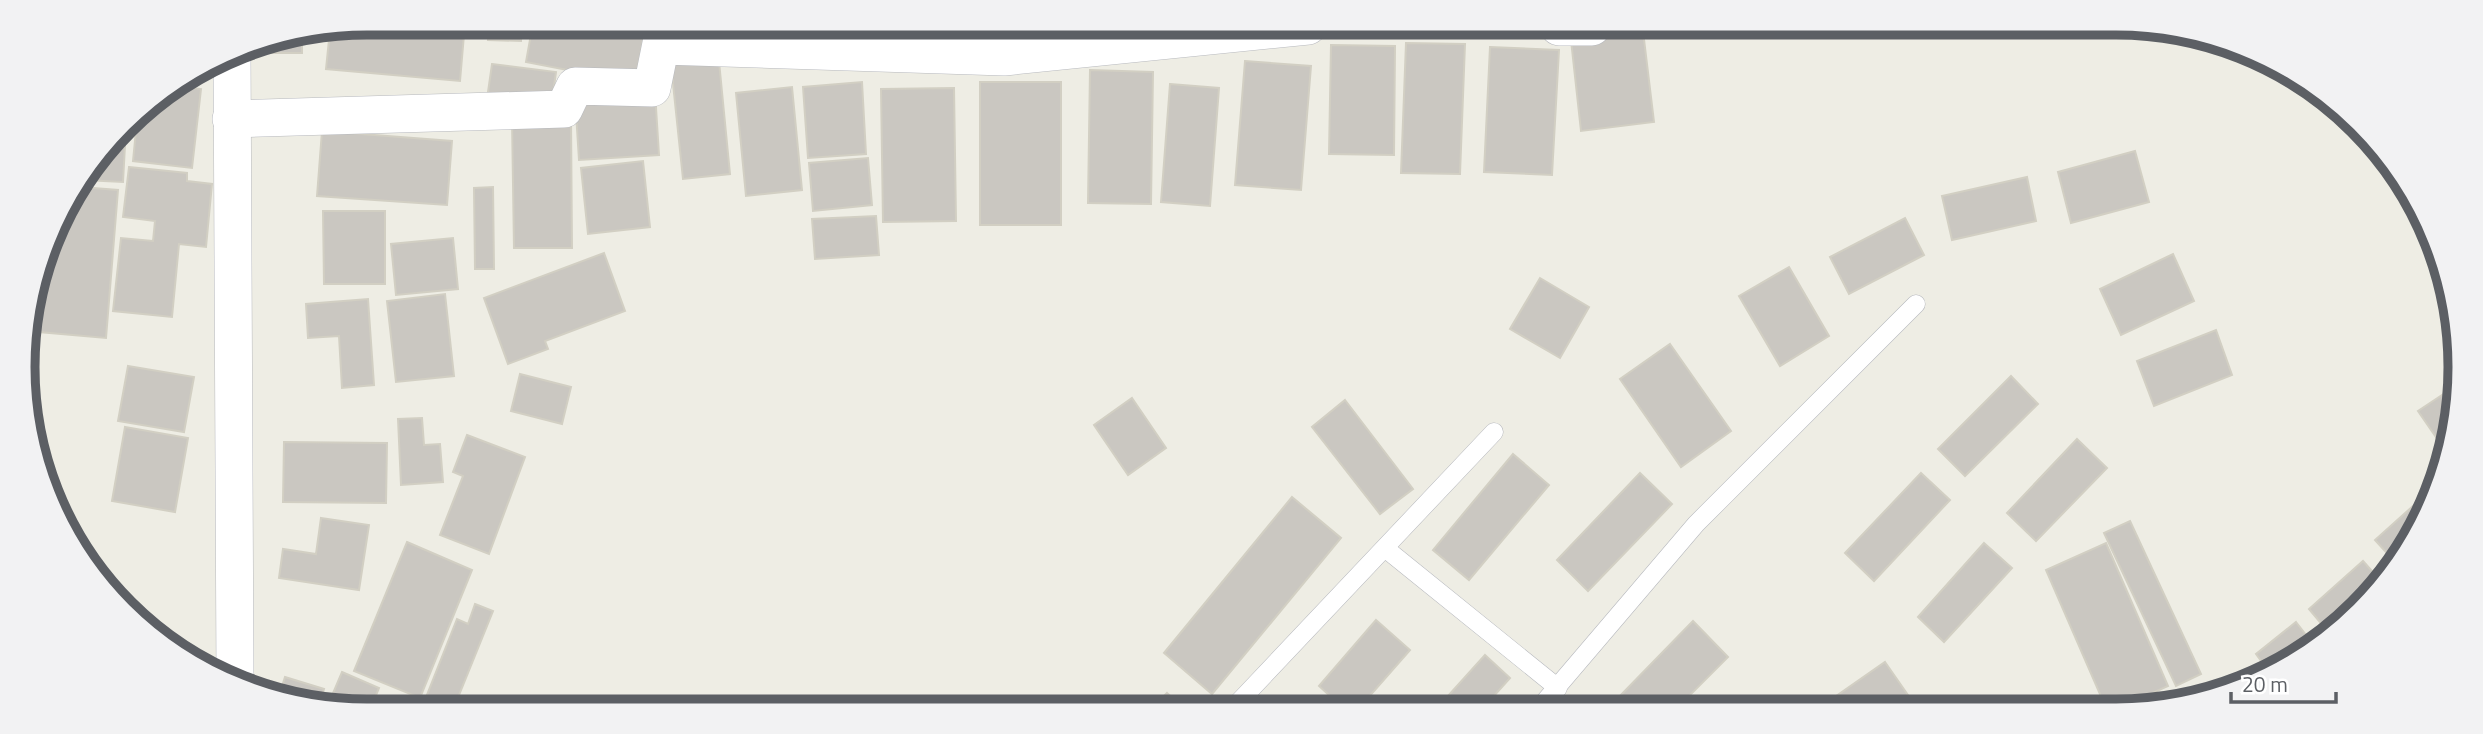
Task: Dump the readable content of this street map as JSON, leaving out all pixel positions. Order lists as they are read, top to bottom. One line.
{"scale_bar":"20 m"}
